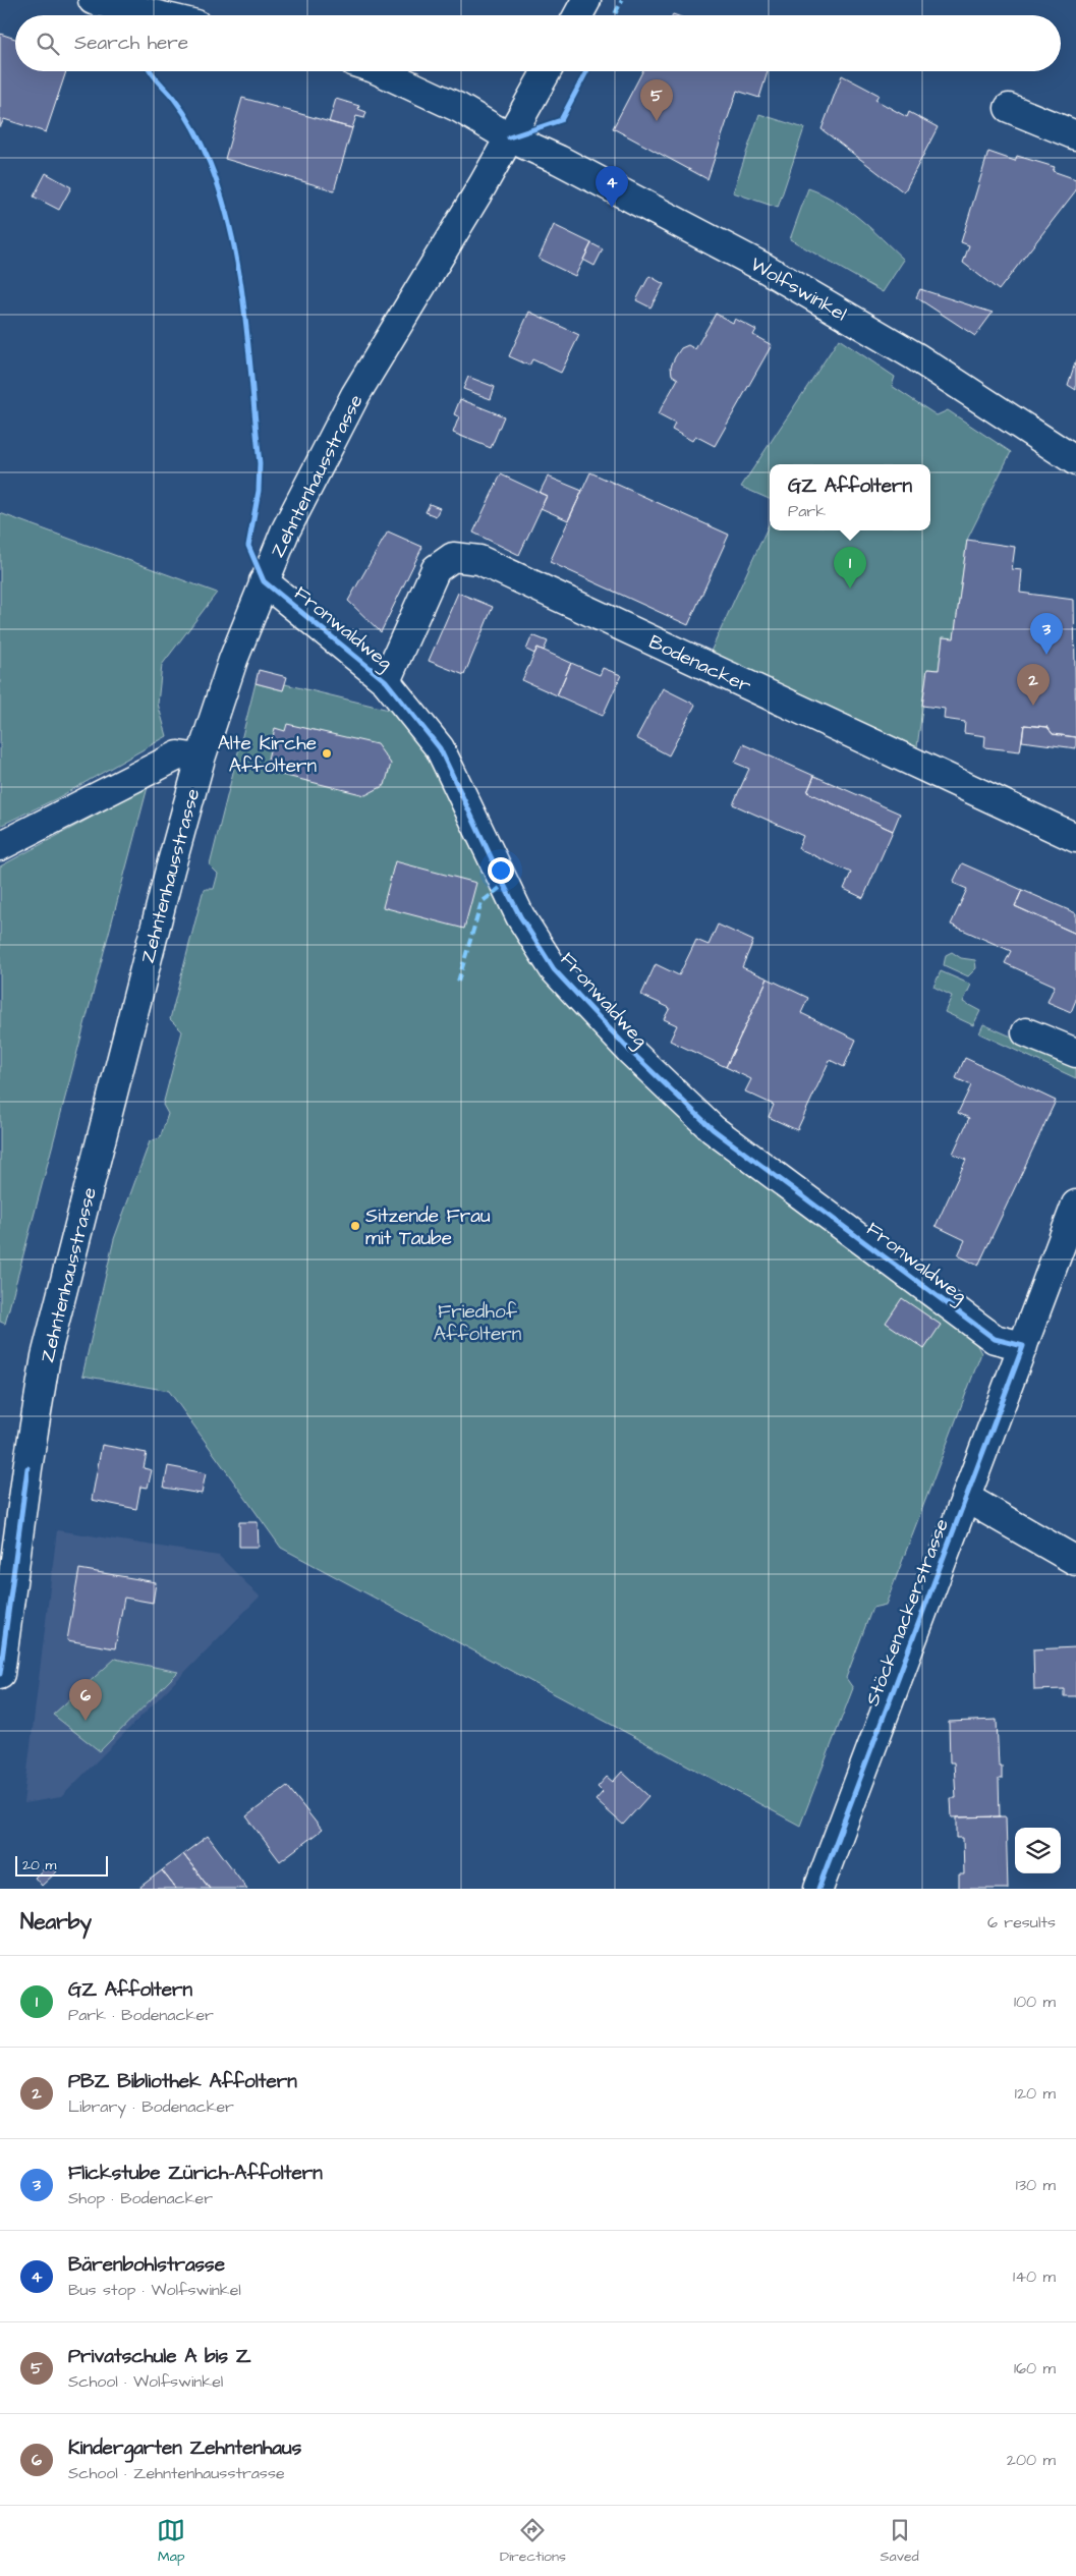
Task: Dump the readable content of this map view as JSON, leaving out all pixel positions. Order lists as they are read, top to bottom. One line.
{"streets":{"street":["Wolfswinkel","Zehntenhausstrasse","Fronwaldweg","Bodenacker","Stöckenackerstrasse"]},"crossings":[["Wolfswinkel","Zehntenhausstrasse"],["Zehntenhausstrasse","Fronwaldweg"],["Fronwaldweg","Bodenacker"],["Fronwaldweg","Stöckenackerstrasse"]],"parks":["Friedhof Affoltern"],"places":["Alte Kirche Affoltern","Sitzende Frau mit Taube"],"scale_bar":"20 m","page":{"search":"Search here","pins":["5","4","1","3","2","6"],"popup":["GZ Affoltern","Park"],"scale":"20 m","heading":["Nearby","6 results"],"list":[{"mark":"1","name":"GZ Affoltern","note":"Park · Bodenacker","value":"100 m"},{"mark":"2","name":"PBZ Bibliothek Affoltern","note":"Library · Bodenacker","value":"120 m"},{"mark":"3","name":"Flickstube Zürich-Affoltern","note":"Shop · Bodenacker","value":"130 m"},{"mark":"4","name":"Bärenbohlstrasse","note":"Bus stop · Wolfswinkel","value":"140 m"},{"mark":"5","name":"Privatschule A bis Z","note":"School · Wolfswinkel","value":"160 m"},{"mark":"6","name":"Kindergarten Zehntenhaus","note":"School · Zehntenhausstrasse","value":"200 m"}],"nav":["Map","Directions","Saved"]}}
